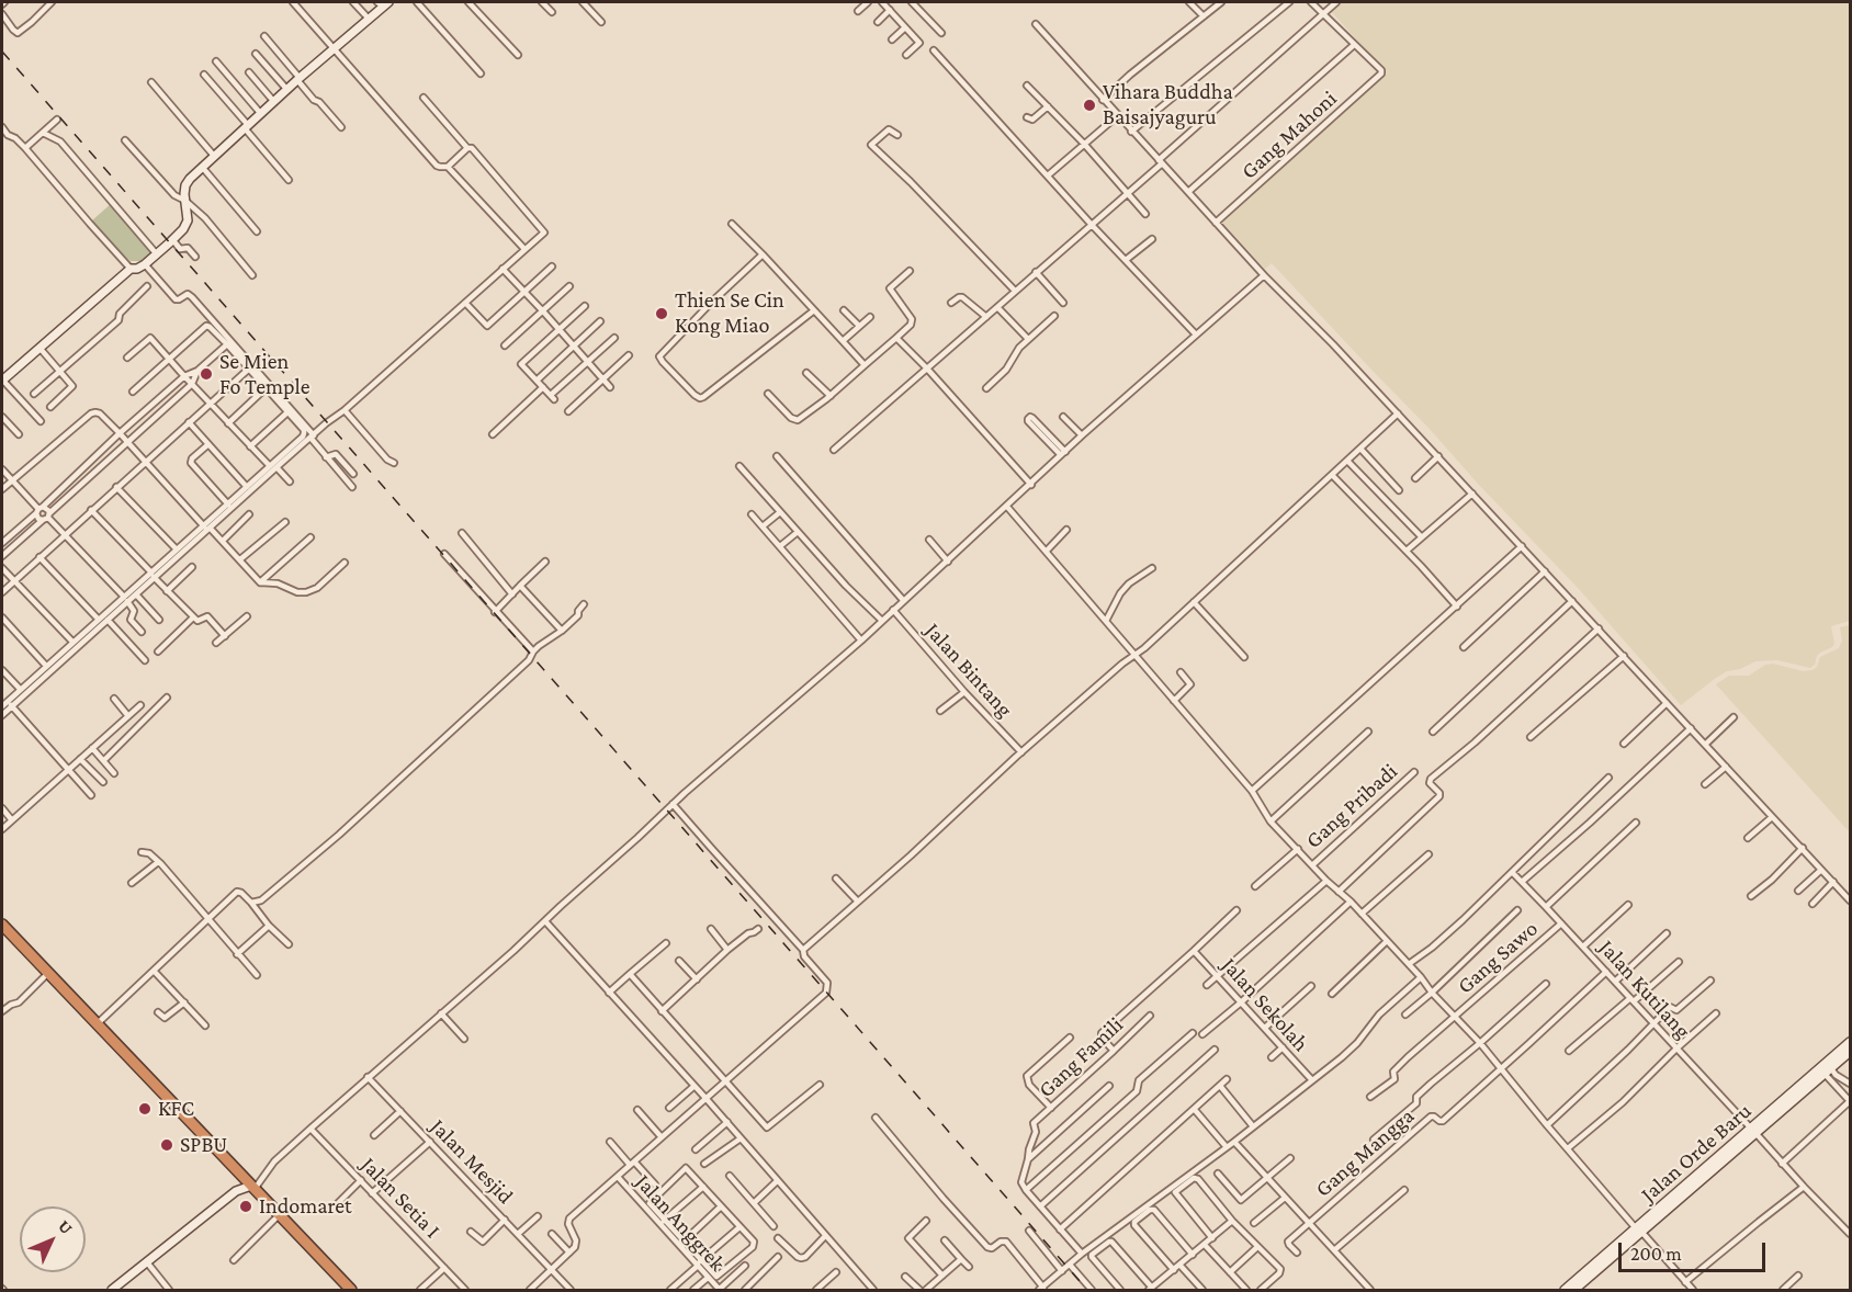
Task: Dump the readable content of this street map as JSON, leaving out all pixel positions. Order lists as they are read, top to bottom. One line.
{"streets":{"main road":["Jalan Orde Baru"],"street":["Gang Mahoni","Jalan Bintang","Gang Pribadi","Gang Sawo","Jalan Kutilang","Jalan Sekolah","Gang Famili","Gang Mangga","Jalan Mesjid","Jalan Setia I","Jalan Anggrek"]},"crossings":[["Gang Sawo","Jalan Kutilang"],["Jalan Kutilang","Jalan Orde Baru"]],"places":["Vihara Buddha Baisajyaguru","Thien Se Cin Kong Miao","Se Mien Fo Temple","KFC","SPBU","Indomaret"],"scale_bar":"200 m","north":"top right"}
